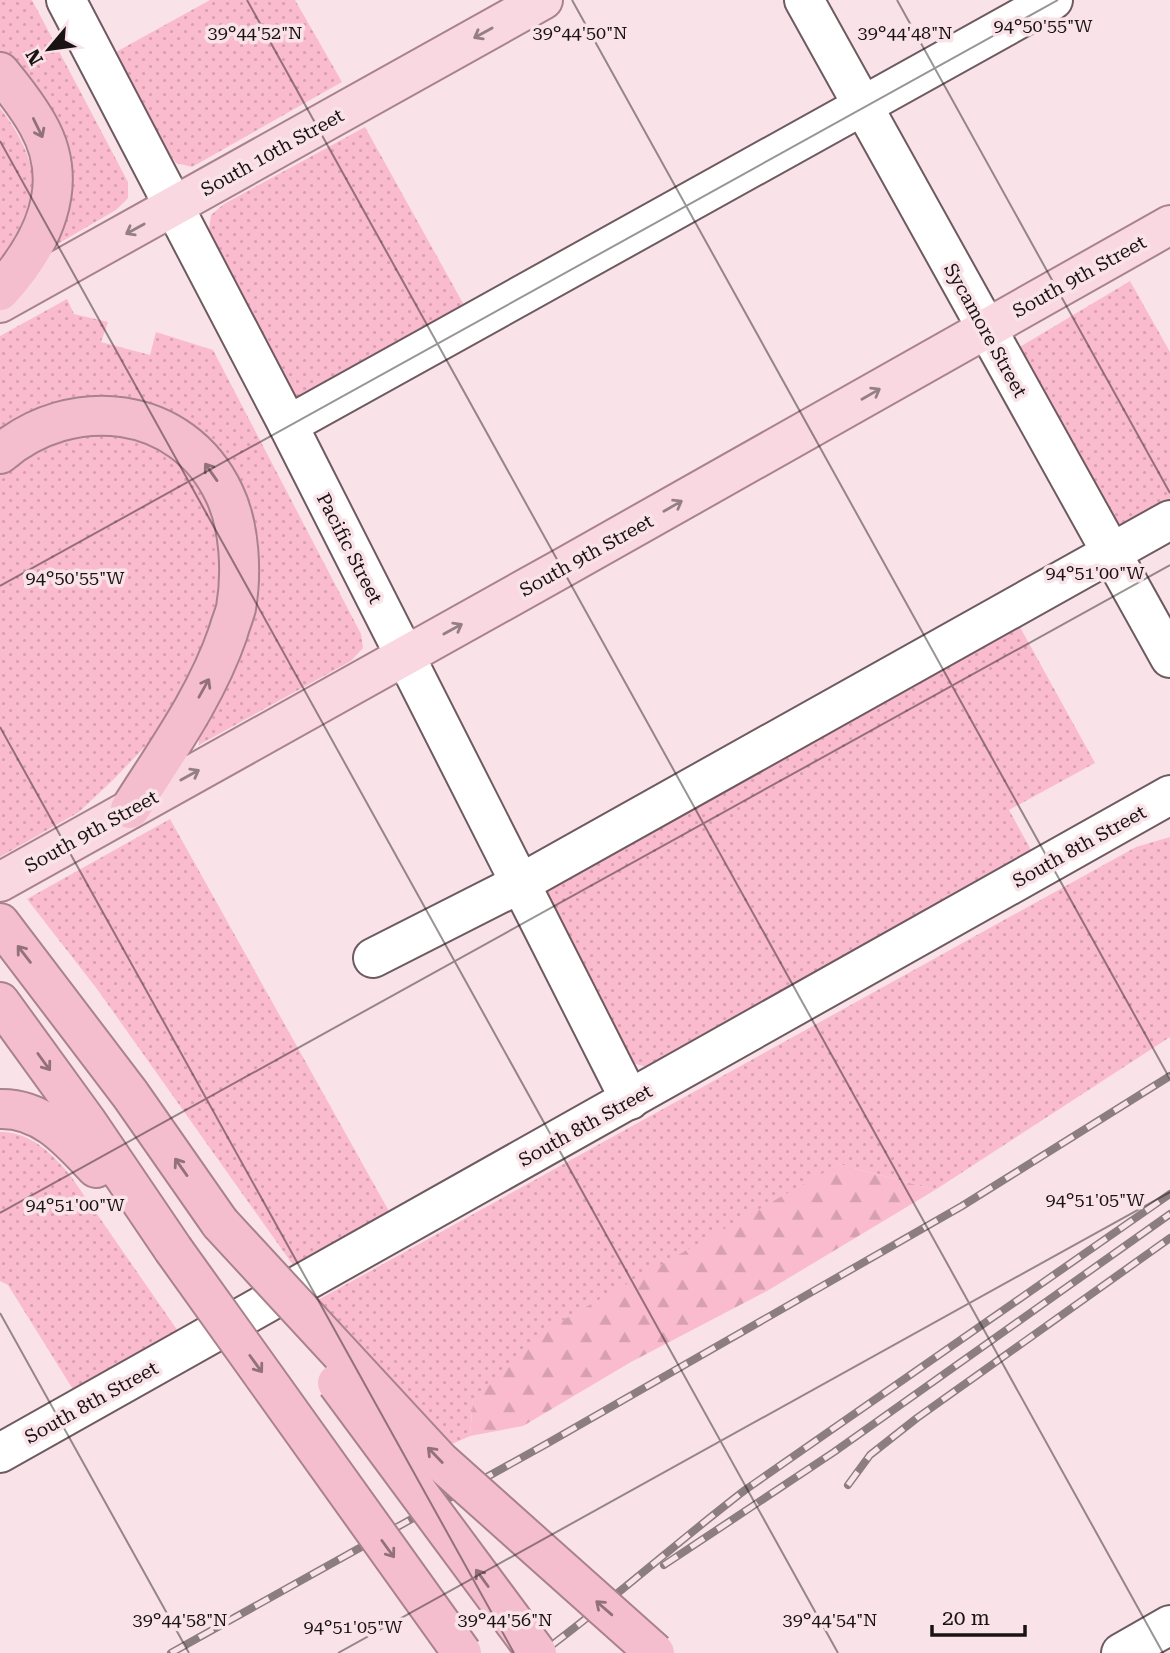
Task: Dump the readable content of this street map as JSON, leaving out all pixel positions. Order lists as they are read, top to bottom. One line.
{"streets":{"main road":["South 10th Street","South 9th Street"],"street":["Sycamore Street","Pacific Street","South 8th Street"]},"crossings":[["South 10th Street","Pacific Street"],["South 9th Street","Sycamore Street"],["South 9th Street","Pacific Street"],["Pacific Street","South 8th Street"]],"one_way":["South 10th Street","South 9th Street"],"scale_bar":"20 m","north":"bottom left","coordinates":["94°50'55\"W","39°44'52\"N","39°44'50\"N","39°44'48\"N","94°51'00\"W","94°51'05\"W","39°44'58\"N","39°44'56\"N","39°44'54\"N"]}
